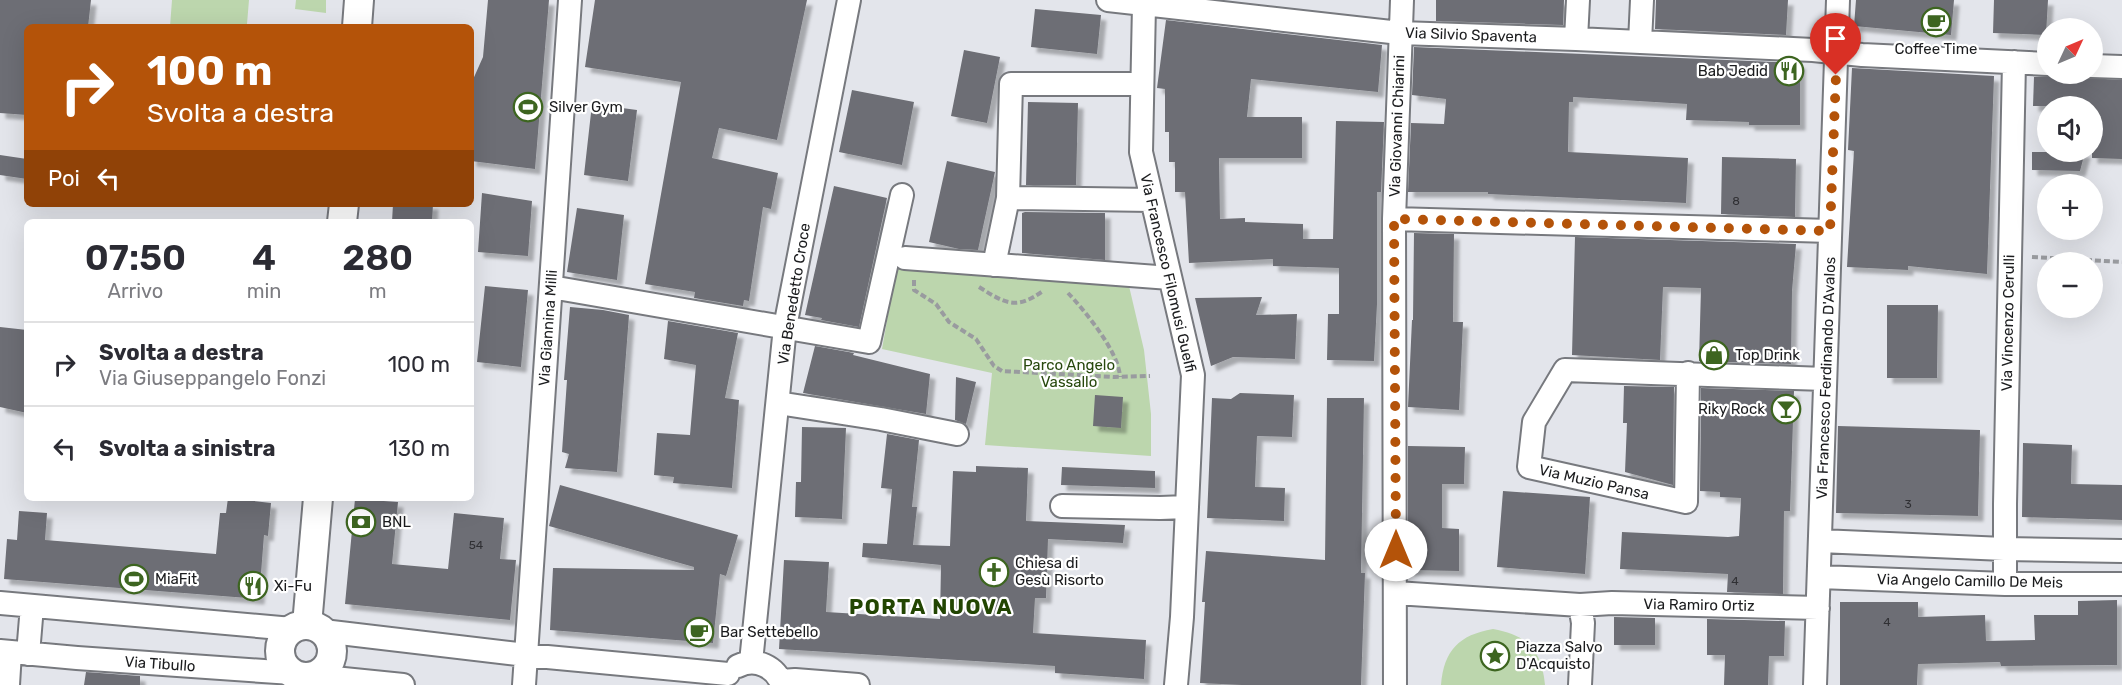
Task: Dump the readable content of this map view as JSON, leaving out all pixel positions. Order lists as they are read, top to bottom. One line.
{"streets":{"street":["Via Silvio Spaventa","Via Giovanni Chiarini","Via Francesco Filomusi Guelfi","Via Benedetto Croce","Via Vincenzo Cerulli","Via Giannina Milli","Via Francesco Ferdinando D'Avalos","Via Muzio Pansa","Via Angelo Camillo De Meis","Via Ramiro Ortiz","Via Tibullo"]},"crossings":[["Via Silvio Spaventa","Via Giovanni Chiarini"],["Via Silvio Spaventa","Via Francesco Filomusi Guelfi"],["Via Silvio Spaventa","Via Vincenzo Cerulli"],["Via Silvio Spaventa","Via Francesco Ferdinando D'Avalos"],["Via Vincenzo Cerulli","Via Angelo Camillo De Meis"],["Via Francesco Ferdinando D'Avalos","Via Muzio Pansa"],["Via Francesco Ferdinando D'Avalos","Via Angelo Camillo De Meis"],["Via Francesco Ferdinando D'Avalos","Via Ramiro Ortiz"]],"districts":["PORTA NUOVA"],"parks":["Parco Angelo Vassallo"],"places":{"cafe":["Coffee Time","Bar Settebello"],"restaurant":["Bab Jedid","Xi-Fu"],"sports":["Silver Gym","MiaFit"],"shop":["Top Drink"],"bar":["Riky Rock"],"bank":["BNL"],"church":["Chiesa di Gesù Risorto"],"place":["Piazza Salvo D'Acquisto"]},"house_numbers":["8","3","54","4","4"],"north":"top right","page":{"map_buttons":["+","−"],"turn":["100 m","Svolta a destra"],"then":"Poi","eta":["07:50","Arrivo","4","min","280","m"],"list":[{"name":"Svolta a destra","note":"Via Giuseppangelo Fonzi","value":"100 m"},{"name":"Svolta a sinistra","value":"130 m"}]}}
